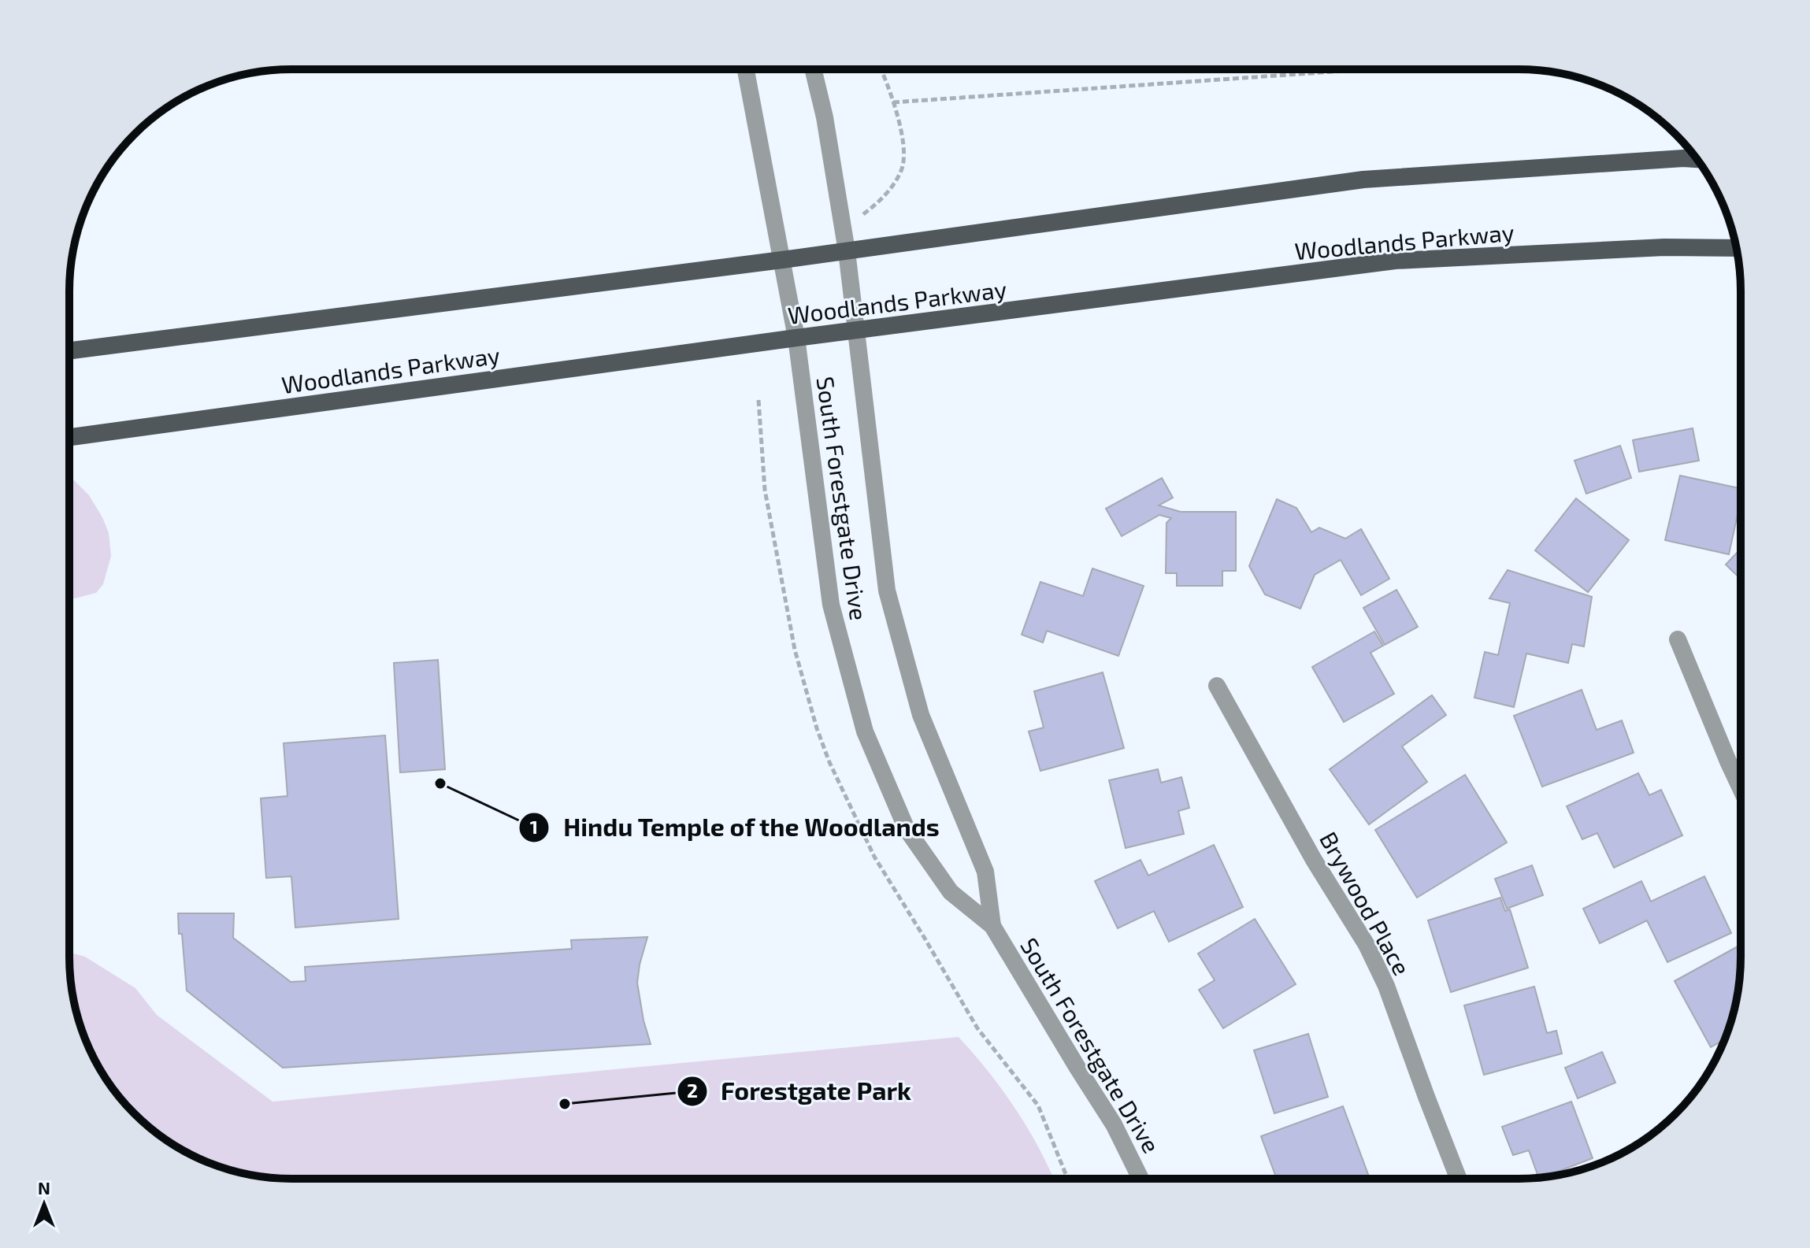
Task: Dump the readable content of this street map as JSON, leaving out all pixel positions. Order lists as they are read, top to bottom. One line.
{"streets":{"main road":["Woodlands Parkway"],"street":["South Forestgate Drive","Brywood Place"]},"crossings":[["Woodlands Parkway","South Forestgate Drive"]],"places":["Hindu Temple of the Woodlands","Forestgate Park"],"north":"top"}
